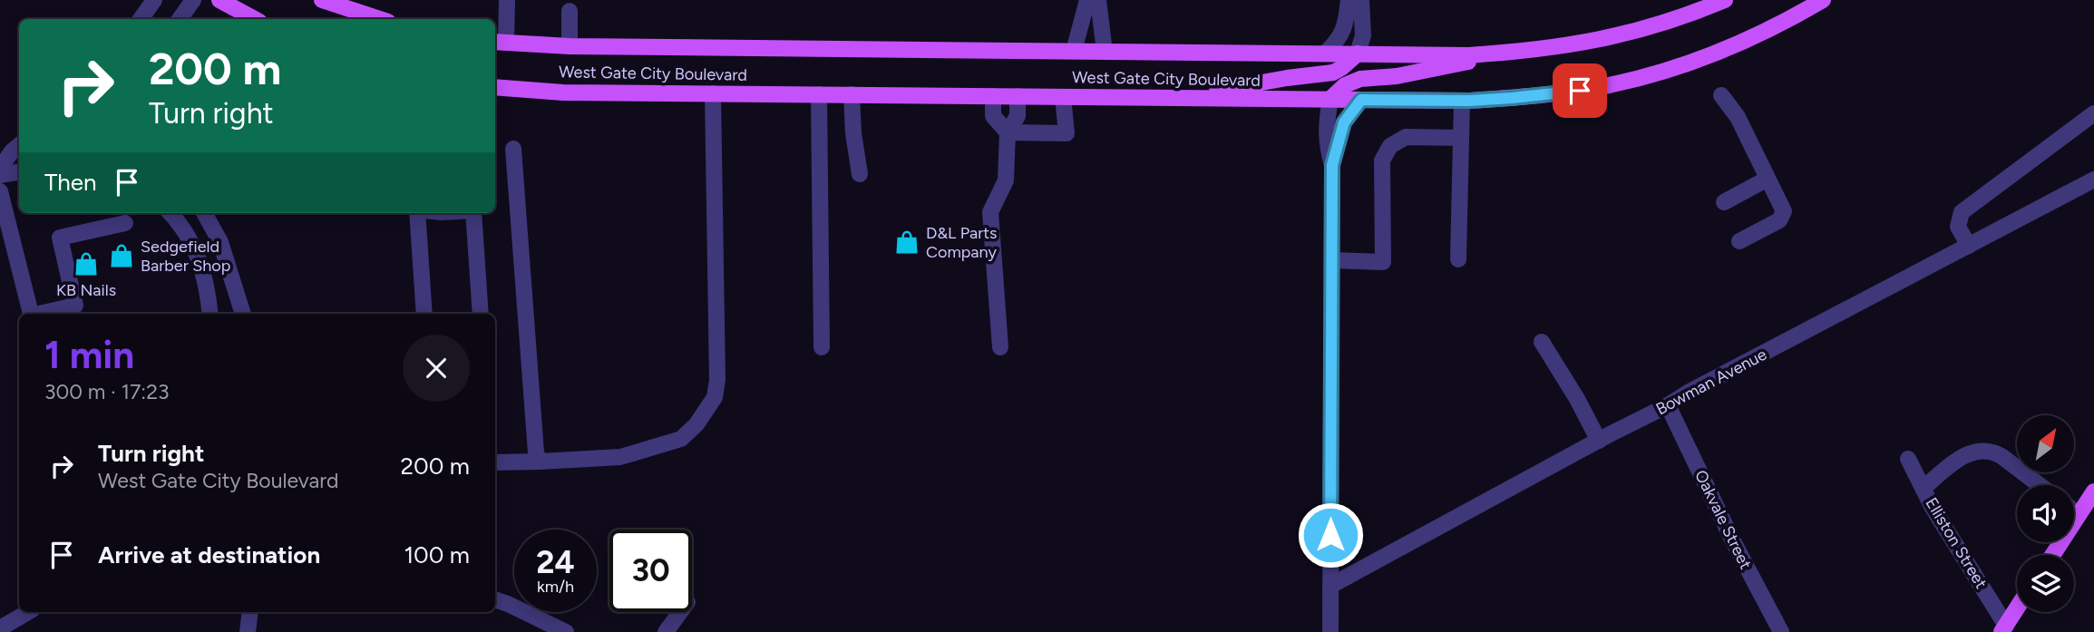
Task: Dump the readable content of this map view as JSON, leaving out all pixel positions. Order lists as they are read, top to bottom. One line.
{"streets":{"main road":["West Gate City Boulevard"],"street":["Bowman Avenue","Oakvale Street","Elliston Street"]},"crossings":[["Bowman Avenue","Oakvale Street"]],"places":{"shop":["D&L Parts Company","Sedgefield Barber Shop","KB Nails"]},"north":"top right","page":{"turn":["200 m","Turn right"],"then":"Then","heading":["1 min","300 m · 17:23"],"list":[{"name":"Turn right","note":"West Gate City Boulevard","value":"200 m"},{"name":"Arrive at destination","value":"100 m"}],"speed":"24 km/h","limit":"30"}}
